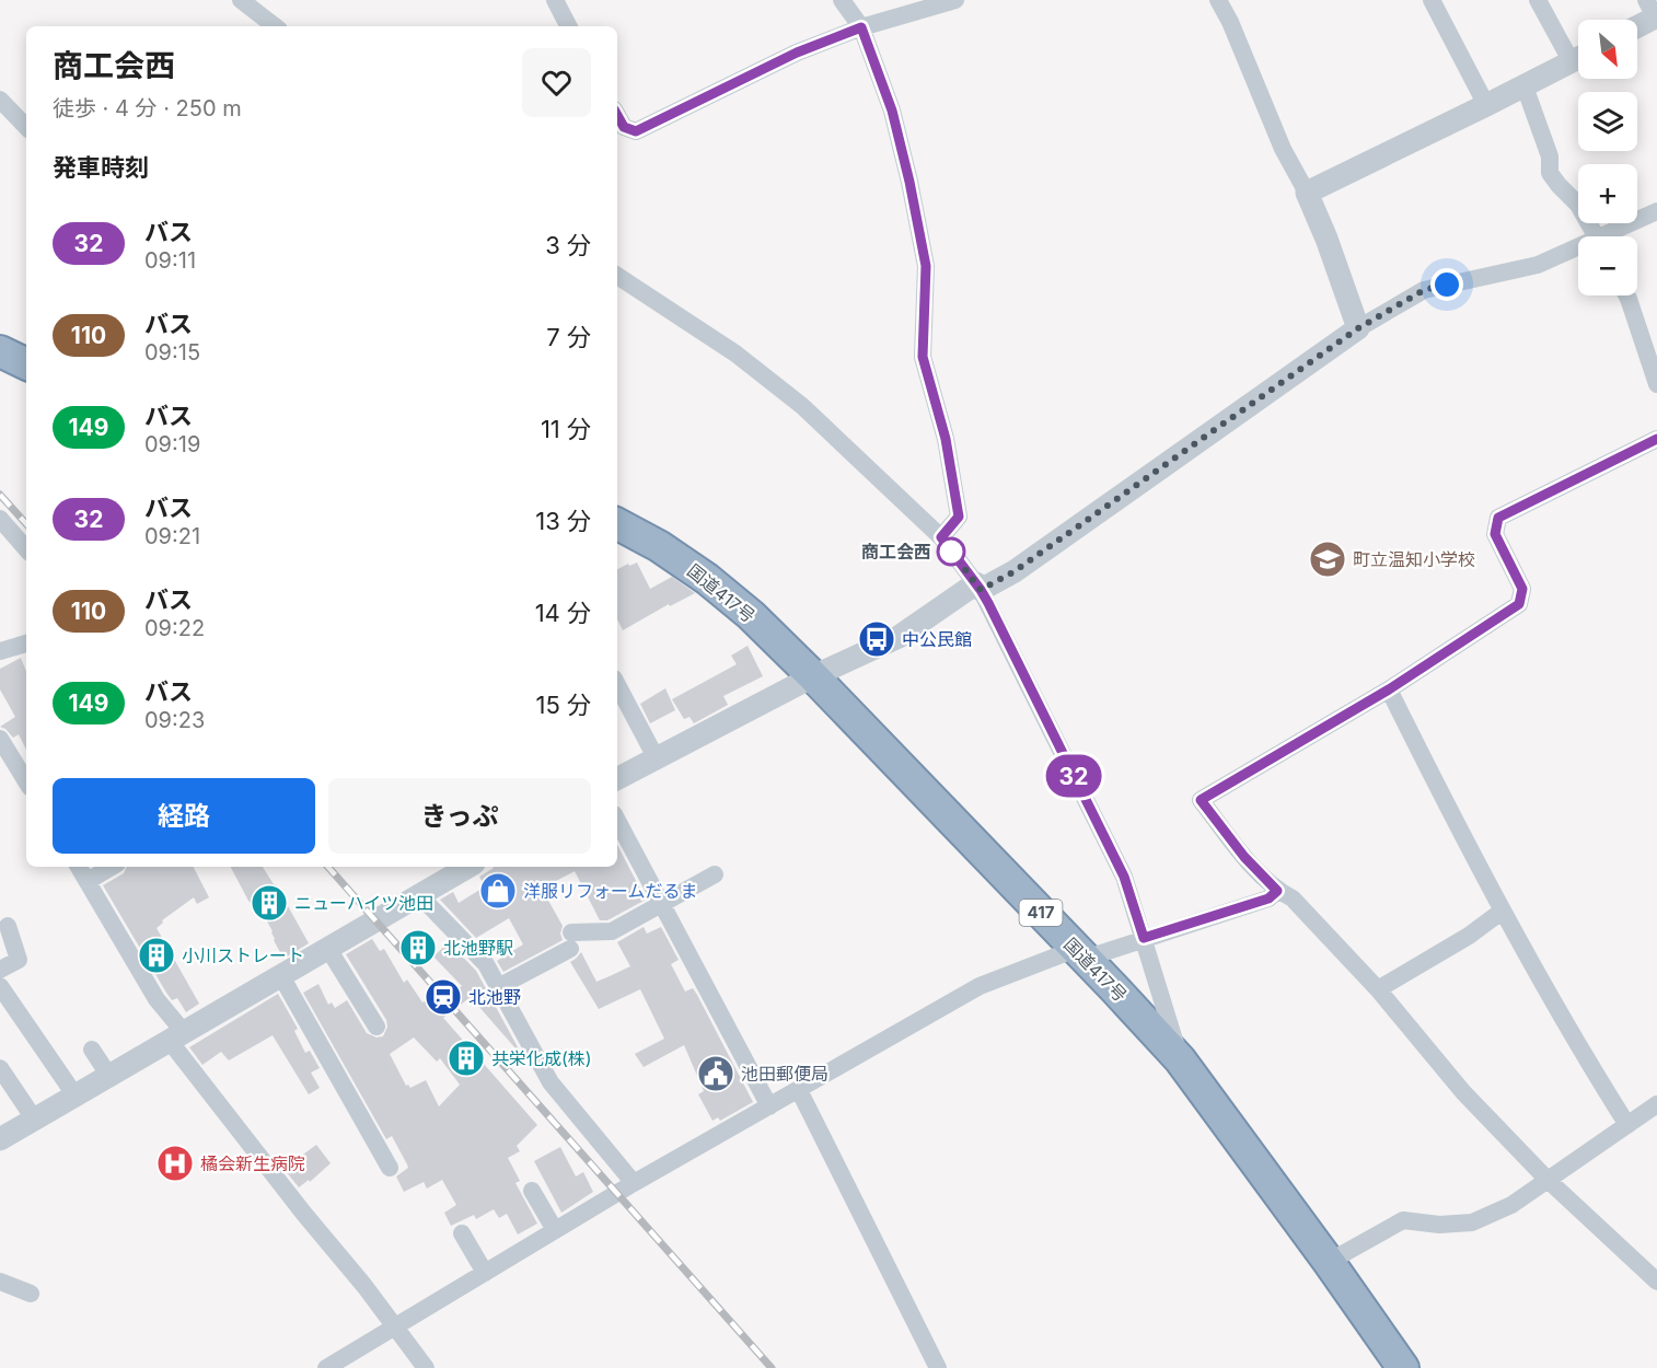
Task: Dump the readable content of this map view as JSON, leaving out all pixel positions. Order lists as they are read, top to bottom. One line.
{"streets":{"highway":["国道417号","417"]},"places":{"other":["商工会西"],"school or university":["町立温知小学校"],"bus stop":["中公民館"],"shop":["洋服リフォームだるま"],"building":["ニューハイツ池田","北池野駅","小川ストレート","共栄化成(株)"],"station":["北池野"],"public building":["池田郵便局"],"hospital":["橘会新生病院"]},"lines":["bus line 32"],"north":"bottom right","page":{"on_map":"32","map_buttons":["+","−"],"heading":[["商工会西","徒歩 · 4 分 · 250 m"],"発車時刻"],"list":[{"mark":"32","name":"バス","note":"09:11","value":"3 分"},{"mark":"110","name":"バス","note":"09:15","value":"7 分"},{"mark":"149","name":"バス","note":"09:19","value":"11 分"},{"mark":"32","name":"バス","note":"09:21","value":"13 分"},{"mark":"110","name":"バス","note":"09:22","value":"14 分"},{"mark":"149","name":"バス","note":"09:23","value":"15 分"}],"buttons":["経路","きっぷ"]}}
